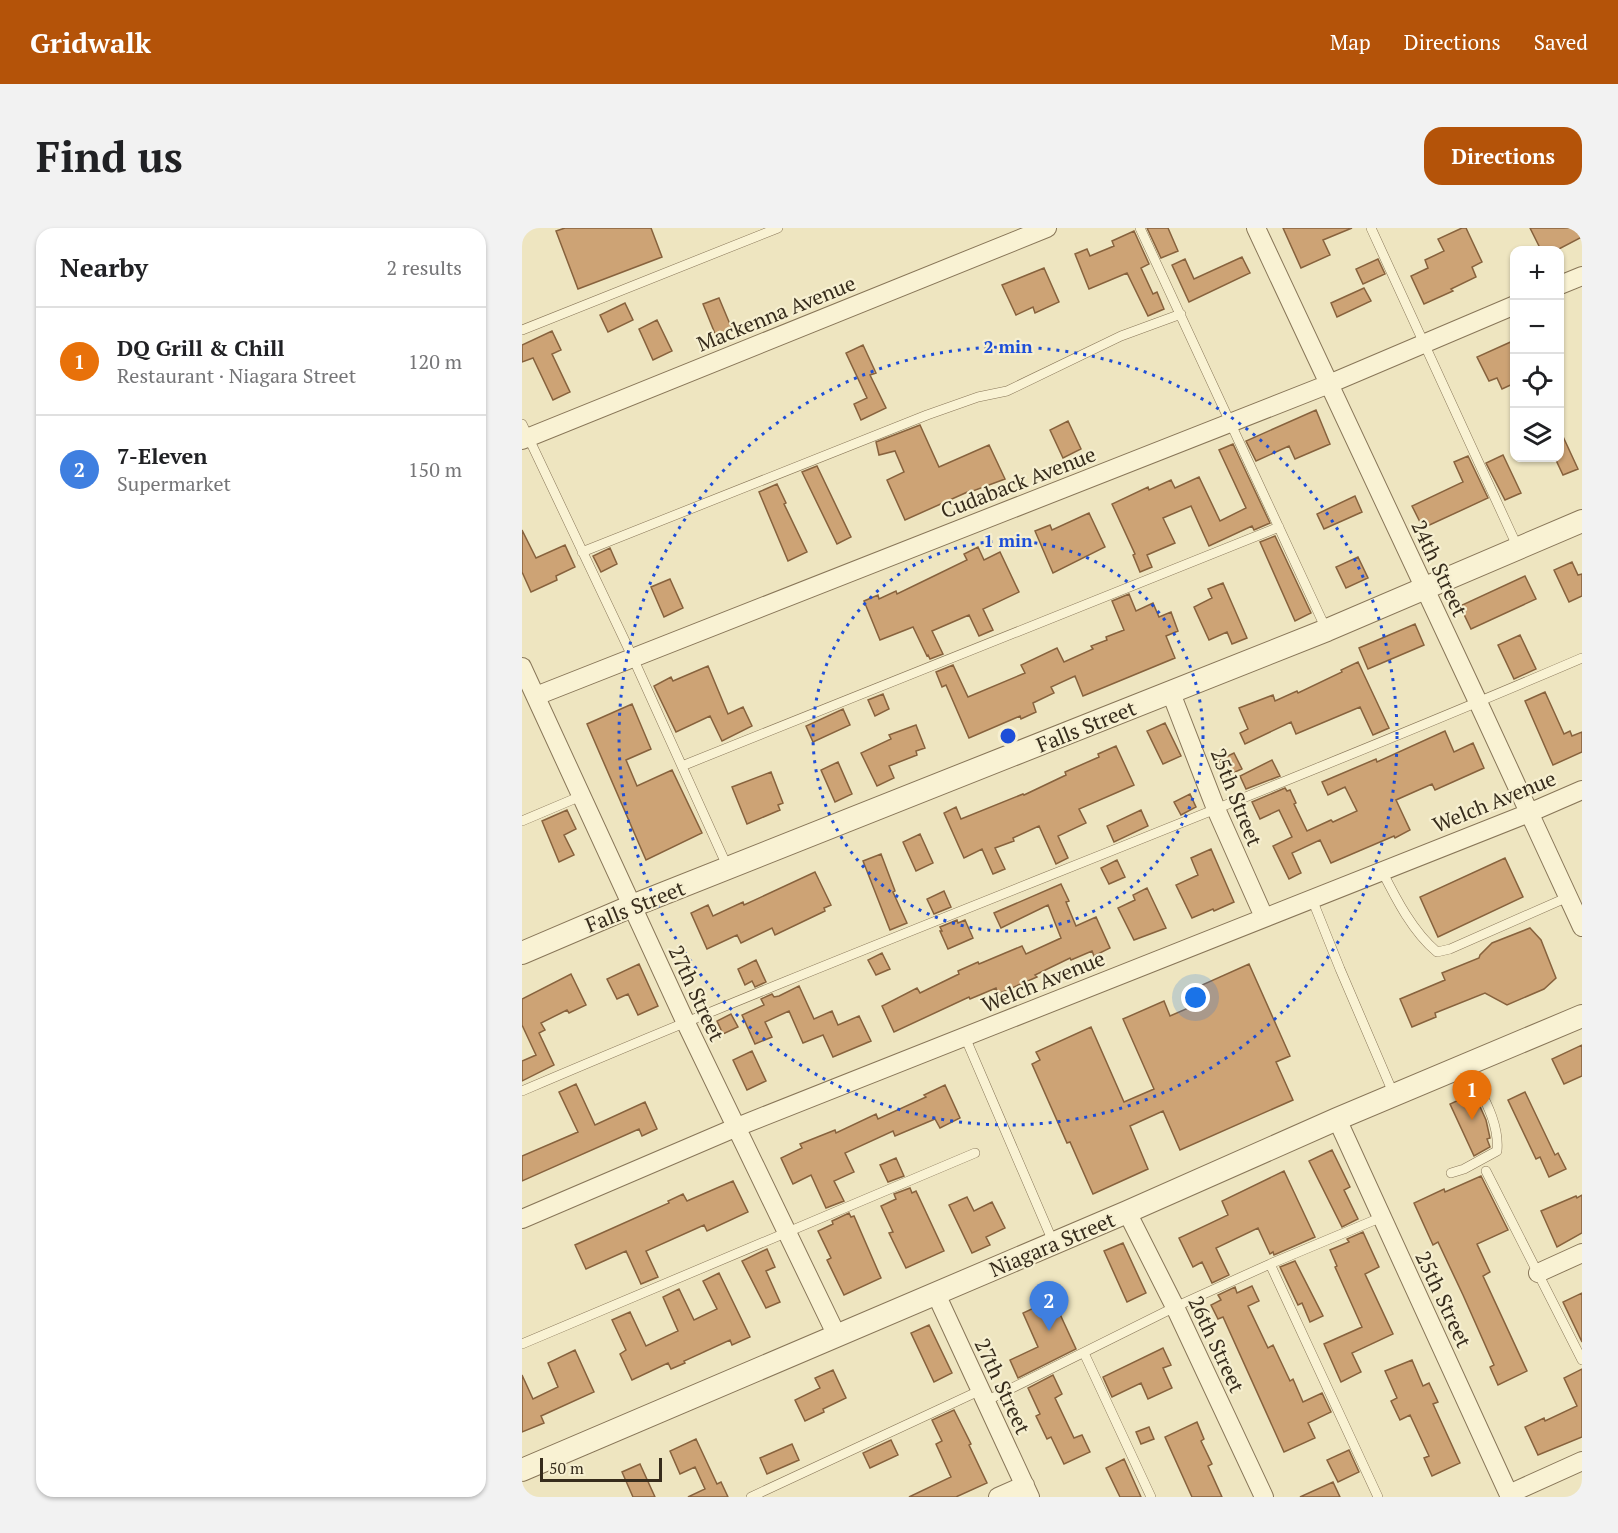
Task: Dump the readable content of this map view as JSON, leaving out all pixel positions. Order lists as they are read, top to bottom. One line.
{"streets":{"street":["Mackenna Avenue","Cudaback Avenue","24th Street","Falls Street","25th Street","Welch Avenue","27th Street","Niagara Street","26th Street"]},"crossings":[["Cudaback Avenue","24th Street"],["Cudaback Avenue","27th Street"],["24th Street","Falls Street"],["24th Street","Welch Avenue"],["Falls Street","25th Street"],["Falls Street","27th Street"],["25th Street","Welch Avenue"],["25th Street","Niagara Street"],["Welch Avenue","27th Street"],["27th Street","Niagara Street"],["Niagara Street","26th Street"]],"scale_bar":"50 m","page":{"header":"Gridwalk","nav":["Map","Directions","Saved"],"buttons":"Directions","title":"Find us","heading":["Nearby","2 results"],"map_buttons":["+","−"],"list":[{"mark":"1","name":"DQ Grill & Chill","note":"Restaurant · Niagara Street","value":"120 m"},{"mark":"2","name":"7-Eleven","note":"Supermarket","value":"150 m"}],"pins":["1","2"],"scale":"50 m"},"rings":["2 min","1 min"]}
